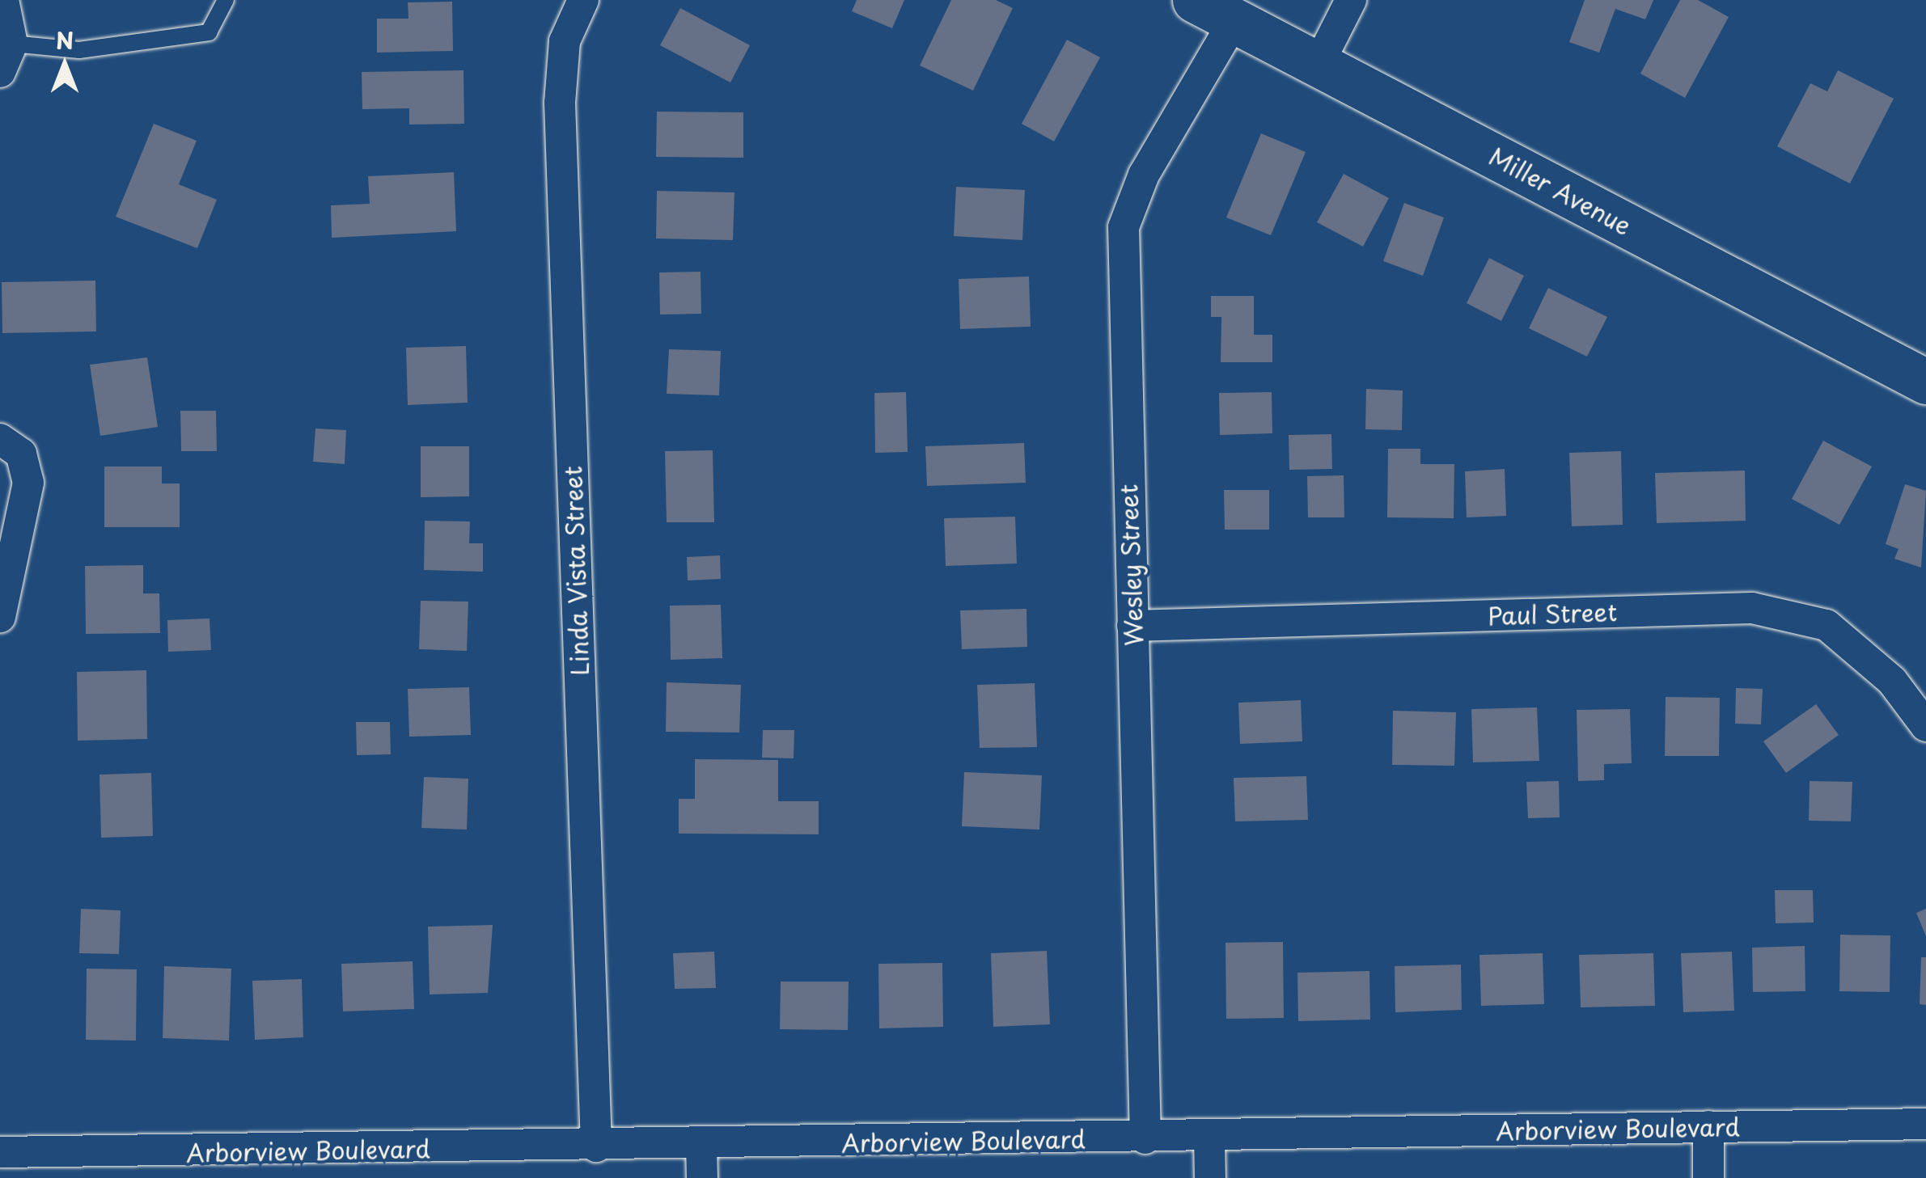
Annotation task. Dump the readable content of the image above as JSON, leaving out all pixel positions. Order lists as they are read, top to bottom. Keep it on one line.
{"streets":{"main road":["Miller Avenue"],"street":["Wesley Street","Linda Vista Street","Paul Street","Arborview Boulevard"]},"crossings":[["Miller Avenue","Wesley Street"],["Wesley Street","Paul Street"],["Wesley Street","Arborview Boulevard"],["Linda Vista Street","Arborview Boulevard"]],"north":"top"}
